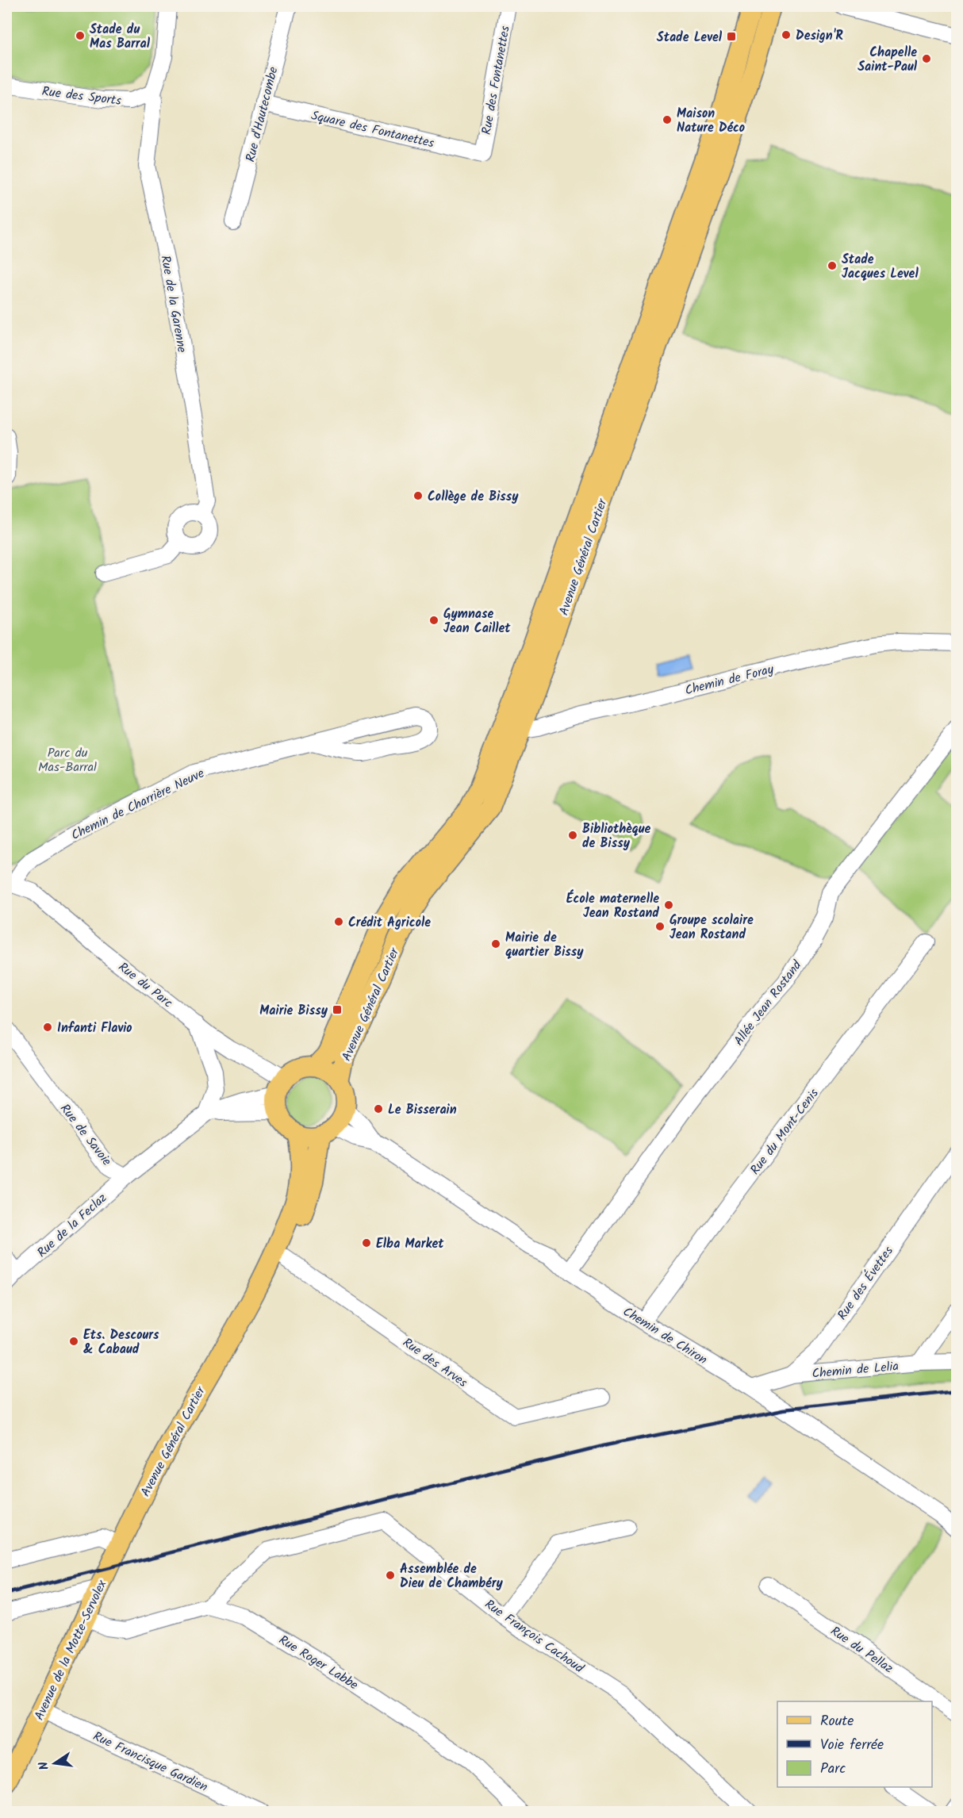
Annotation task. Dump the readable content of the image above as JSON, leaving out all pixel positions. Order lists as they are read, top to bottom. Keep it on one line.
{"streets":{"main road":["Avenue Général Cartier","Avenue de la Motte-Servolex"],"street":["Rue des Fontanettes","Rue des Sports","Rue d'Hautecombe","Square des Fontanettes","Rue de la Garenne","Chemin de Foray","Chemin de Charrière Neuve","Rue du Parc","Allée Jean Rostand","Rue du Mont-Cenis","Rue de Savoie","Rue de la Feclaz","Rue des Évettes","Chemin de Chiron","Rue des Arves","Chemin de Lelia","Rue François Cachoud","Rue du Pellaz","Rue Roger Labbe","Rue Francisque Gardien"]},"crossings":[["Rue des Fontanettes","Square des Fontanettes"],["Rue des Sports","Rue de la Garenne"],["Rue d'Hautecombe","Square des Fontanettes"],["Avenue Général Cartier","Chemin de Foray"],["Avenue Général Cartier","Rue du Parc"],["Avenue Général Cartier","Chemin de Chiron"],["Avenue Général Cartier","Rue des Arves"],["Avenue Général Cartier","Avenue de la Motte-Servolex"],["Chemin de Charrière Neuve","Rue du Parc"],["Rue du Parc","Chemin de Chiron"],["Allée Jean Rostand","Chemin de Chiron"],["Rue du Mont-Cenis","Chemin de Chiron"],["Rue de Savoie","Rue de la Feclaz"],["Rue des Évettes","Chemin de Chiron"],["Rue des Évettes","Chemin de Lelia"],["Rue François Cachoud","Rue Roger Labbe"],["Avenue de la Motte-Servolex","Rue Francisque Gardien"]],"parks":["Parc du Mas-Barral"],"places":{"other":["Design'R","Stade du Mas Barral","Chapelle Saint-Paul","Maison Nature Déco","Stade Jacques Level","Collège de Bissy","Gymnase Jean Caillet","Bibliothèque de Bissy","École maternelle Jean Rostand","Crédit Agricole","Groupe scolaire Jean Rostand","Mairie de quartier Bissy","Infanti Flavio","Le Bisserain","Elba Market","Ets. Descours & Cabaud","Assemblée de Dieu de Chambéry"],"transit":["Stade Level","Mairie Bissy"]},"legend":["Route","Voie ferrée","Parc"],"north":"left"}
